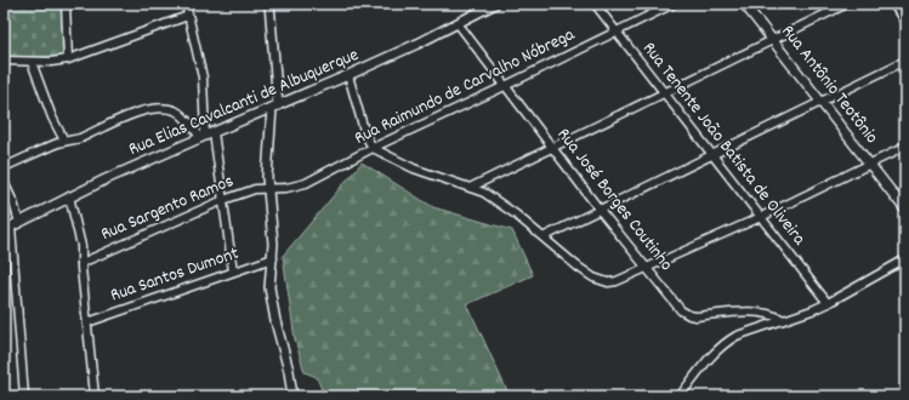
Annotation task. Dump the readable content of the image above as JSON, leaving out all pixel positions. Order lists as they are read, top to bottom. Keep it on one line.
{"streets":{"street":["Rua Antônio Teotônio","Rua Raimundo de Carvalho Nóbrega","Rua Elias Cavalcanti de Albuquerque","Rua Tenente João Batista de Oliveira","Rua José Borges Coutinho","Rua Sargento Ramos","Rua Santos Dumont"]},"crossings":[["Rua Raimundo de Carvalho Nóbrega","Rua Tenente João Batista de Oliveira"],["Rua Raimundo de Carvalho Nóbrega","Rua José Borges Coutinho"],["Rua Raimundo de Carvalho Nóbrega","Rua Sargento Ramos"],["Rua Elias Cavalcanti de Albuquerque","Rua José Borges Coutinho"]]}
